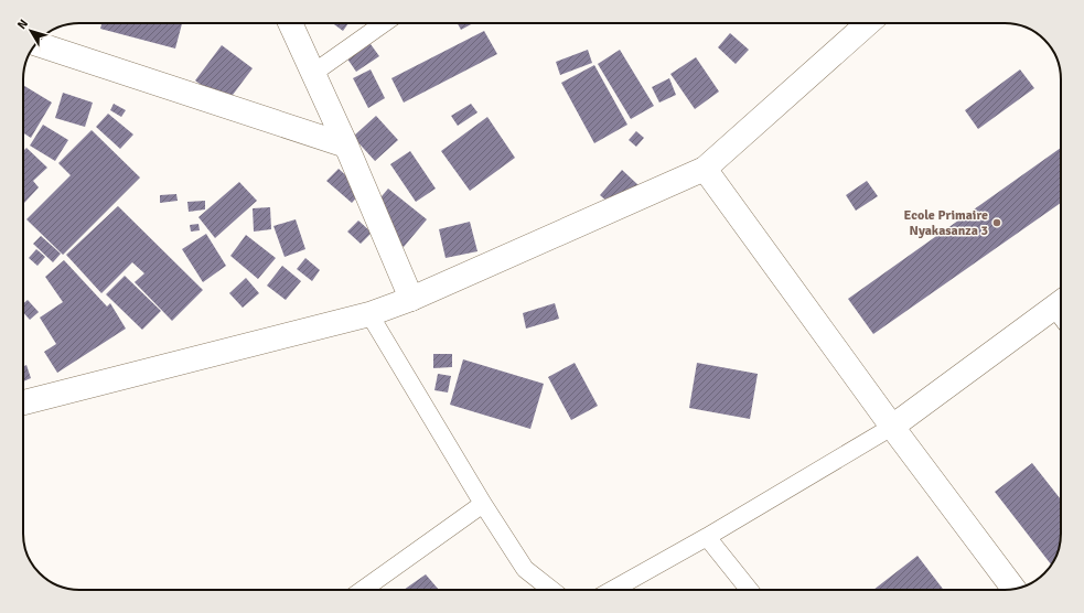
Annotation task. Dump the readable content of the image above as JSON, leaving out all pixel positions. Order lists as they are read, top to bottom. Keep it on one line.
{"places":["Ecole Primaire Nyakasanza 3"],"north":"top left"}
